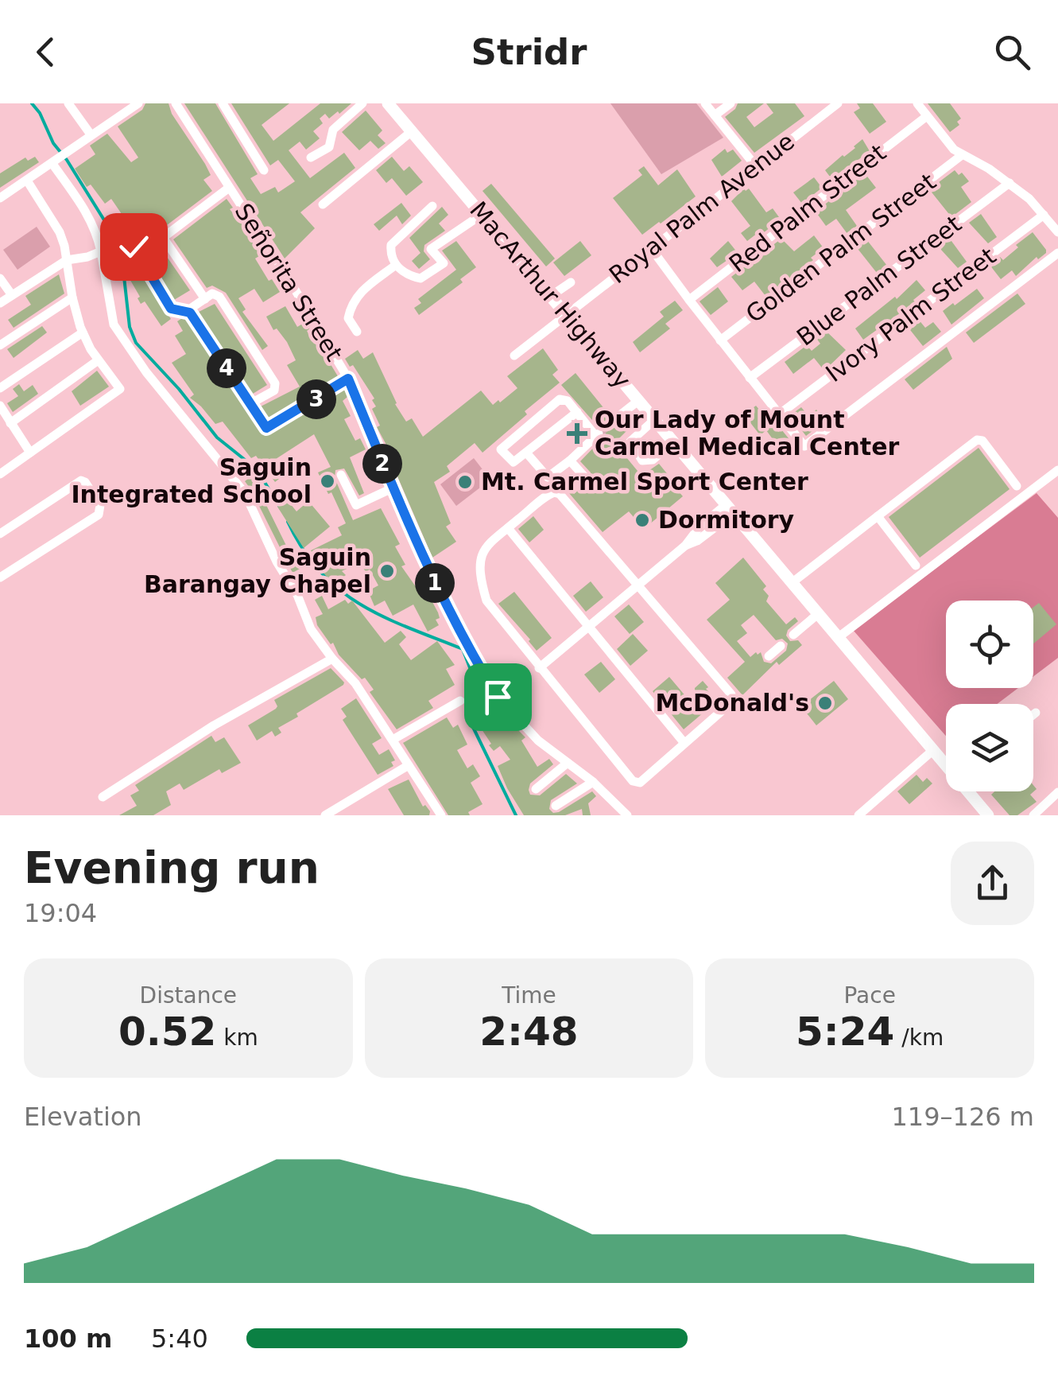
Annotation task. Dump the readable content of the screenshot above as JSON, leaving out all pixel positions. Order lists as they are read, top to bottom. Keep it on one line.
{"streets":{"highway":["MacArthur Highway"],"street":["Royal Palm Avenue","Red Palm Street","Golden Palm Street","Blue Palm Street","Señorita Street","Ivory Palm Street"]},"crossings":[["Royal Palm Avenue","MacArthur Highway"]],"places":{"health":["Our Lady of Mount Carmel Medical Center"],"other":["Saguin Integrated School","Mt. Carmel Sport Center","Dormitory","Saguin Barangay Chapel","McDonald's"]},"page":{"header":"Stridr","pins":["4","3","2","1"],"heading":["Evening run","19:04"],"stats":[["Distance","0.52 km"],["Time","2:48"],["Pace","5:24 /km"]],"chart":["Elevation","119–126 m"],"list":[{"name":"100 m","note":"5:40"}]}}
